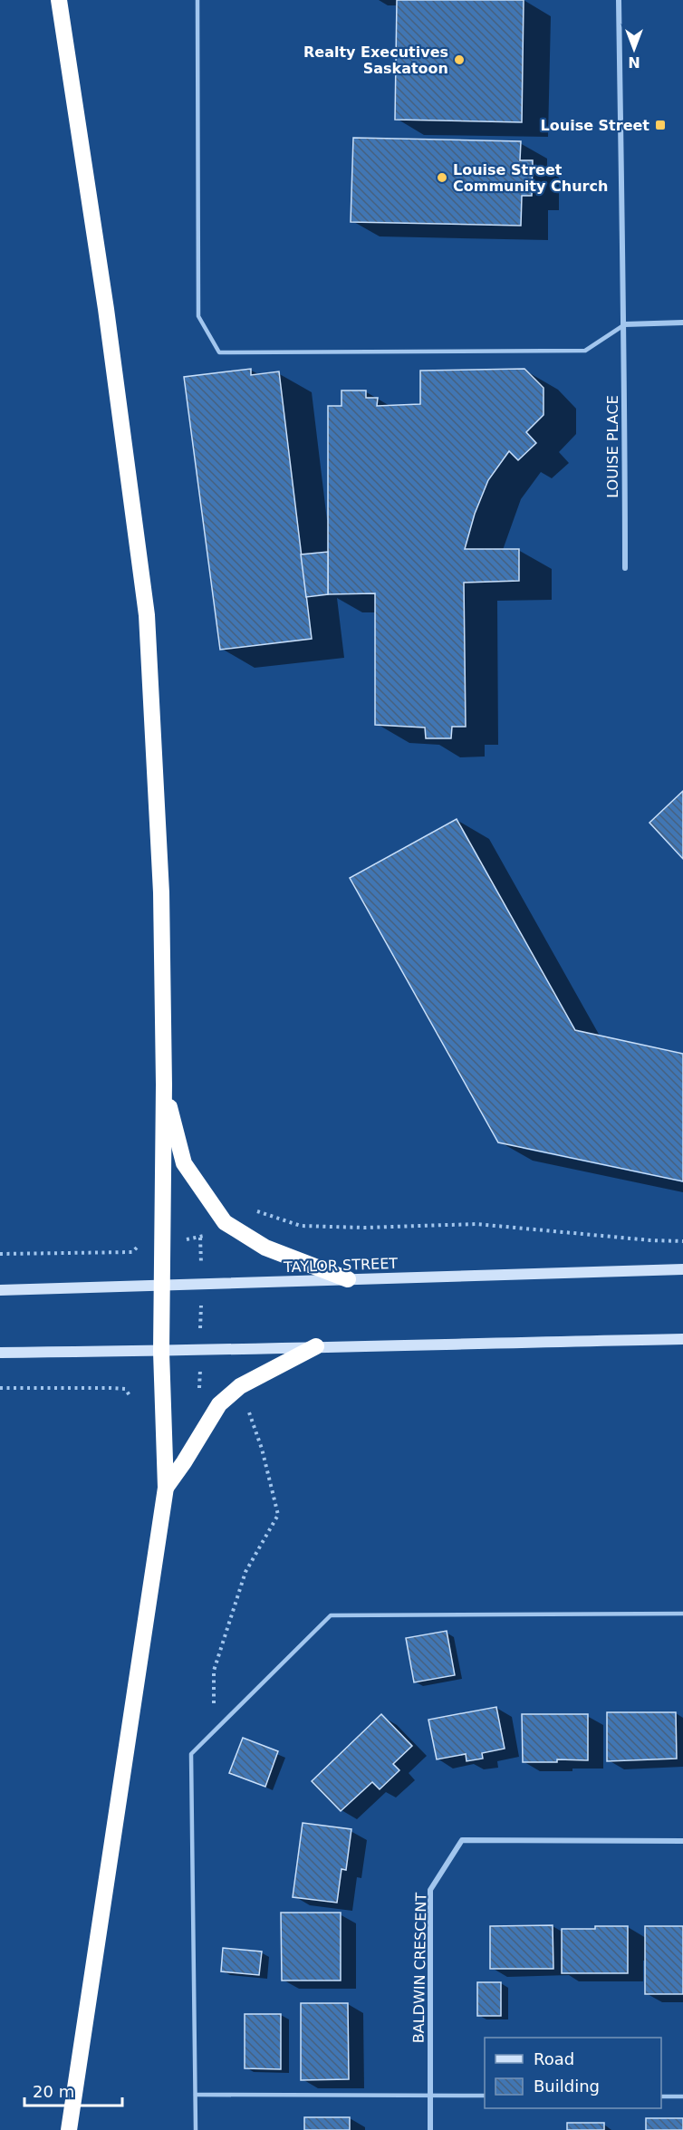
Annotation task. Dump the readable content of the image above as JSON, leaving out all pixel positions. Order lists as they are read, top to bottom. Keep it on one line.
{"streets":{"main road":["TAYLOR STREET"],"street":["LOUISE PLACE","BALDWIN CRESCENT"]},"places":{"other":["Realty Executives Saskatoon","Louise Street Community Church"],"transit":["Louise Street"]},"legend":["Road","Building"],"scale_bar":"20 m","north":"bottom"}
